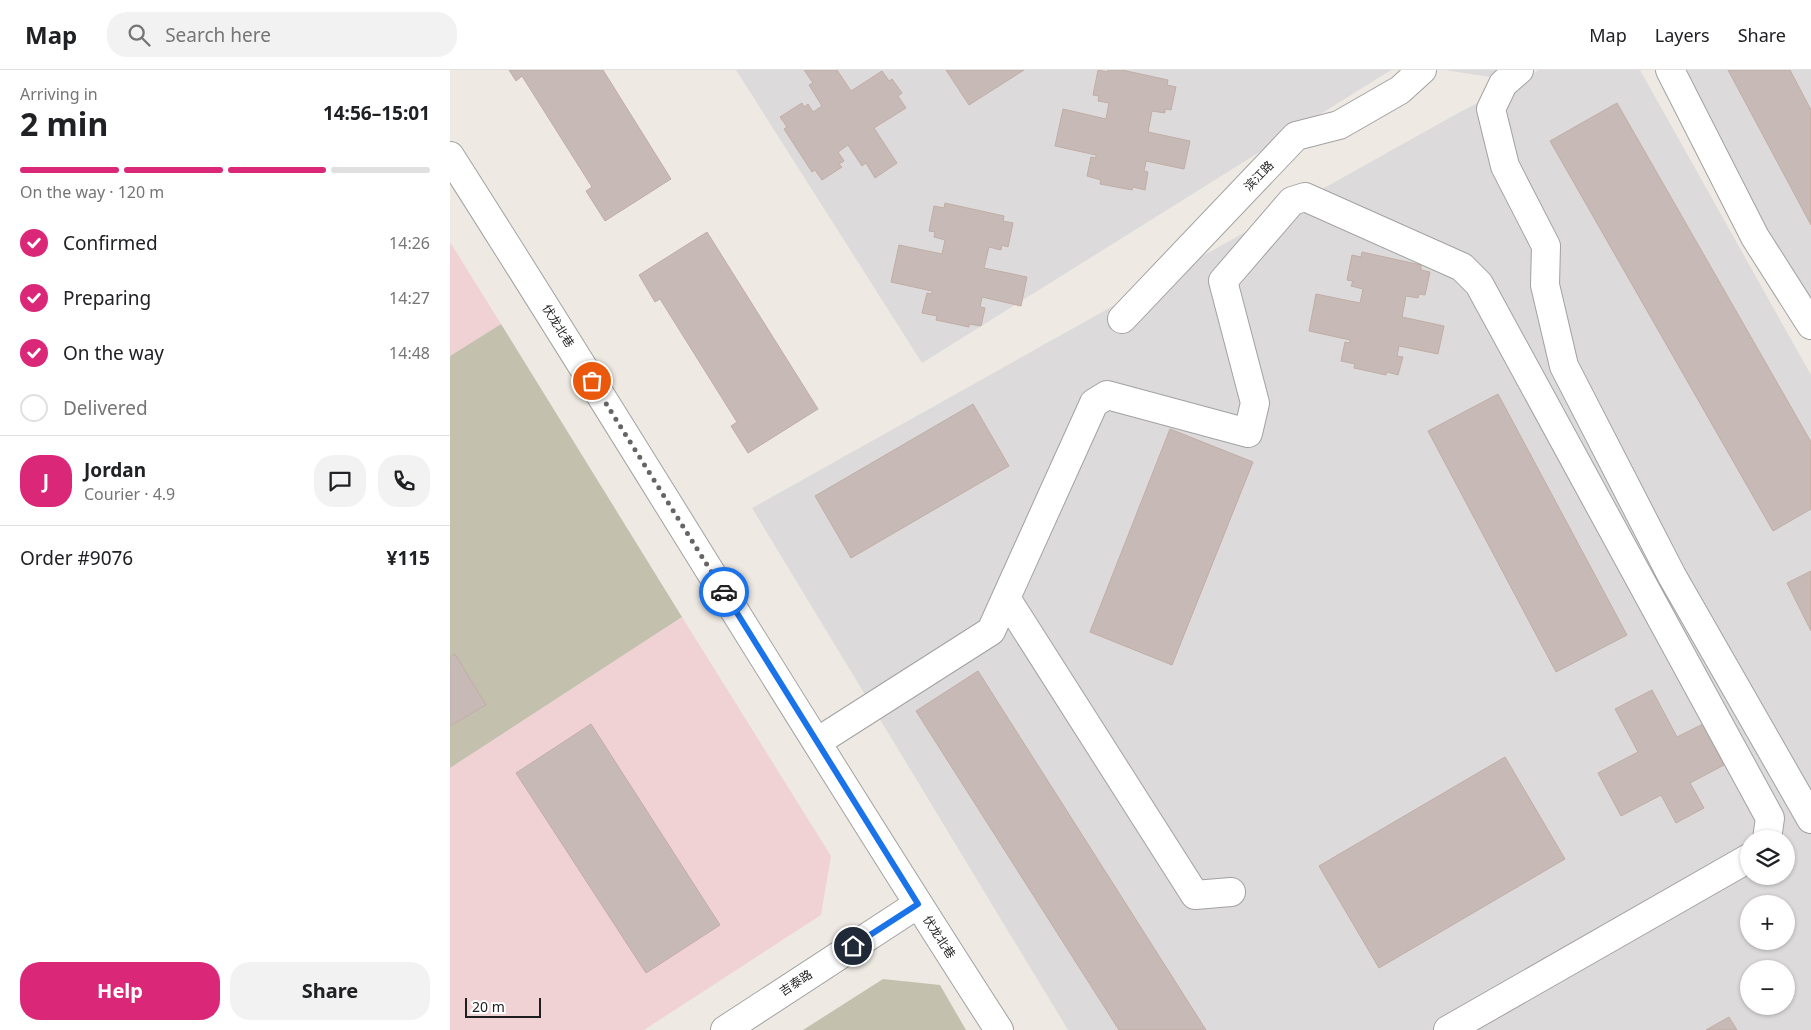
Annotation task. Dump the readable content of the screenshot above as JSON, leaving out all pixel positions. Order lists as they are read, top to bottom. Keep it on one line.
{"streets":{"street":["滨江路","伏龙北巷","吉泰路"]},"crossings":[["伏龙北巷","吉泰路"]],"scale_bar":"20 m","page":{"header":"Map","search":"Search here","nav":["Map","Layers","Share"],"heading":["2 min","Arriving in","14:56–15:01"],"panel":["Jordan","Courier · 4.9","Order #9076","¥115"],"bar":"On the way · 120 m","list":[["Confirmed","14:26"],["Preparing","14:27"],["On the way","14:48"],"Delivered"],"round":"J","map_buttons":["+","−"],"buttons":["Help","Share"],"scale":"20 m"}}
